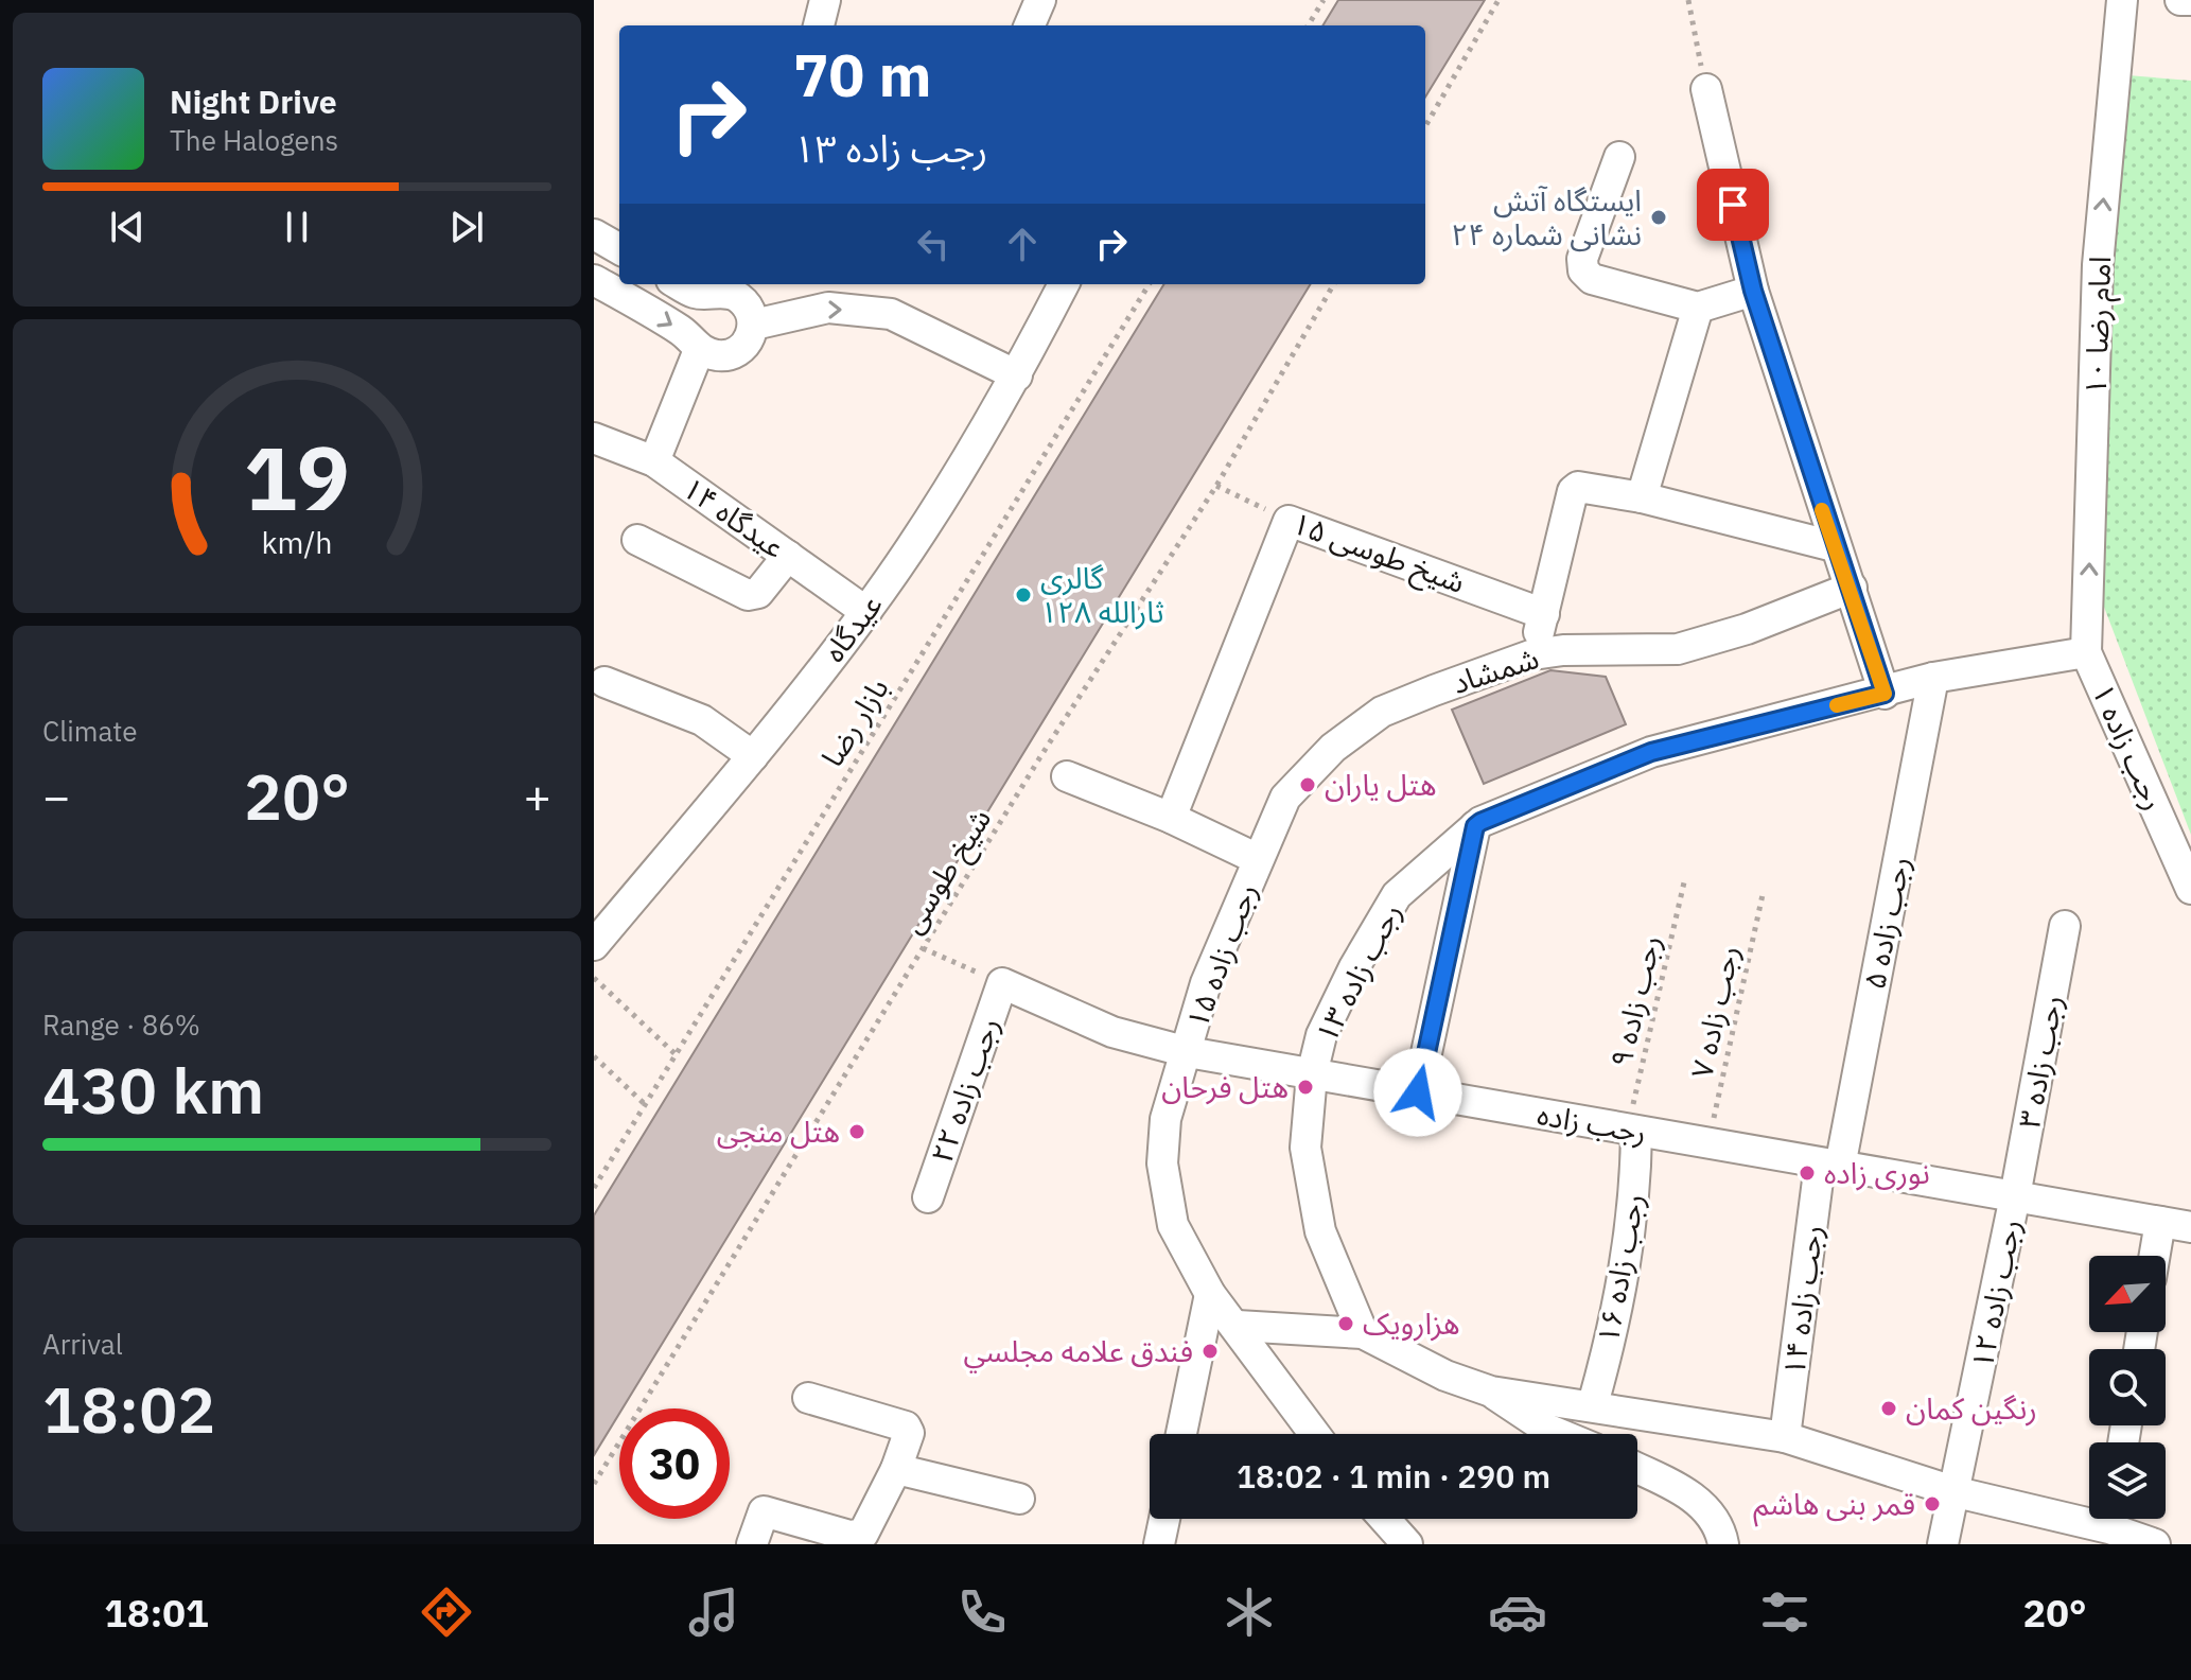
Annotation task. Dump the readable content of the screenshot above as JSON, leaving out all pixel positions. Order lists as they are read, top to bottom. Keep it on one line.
{"streets":{"street":["امام رضا ۱۰","عیدگاه ۱۴","۱۵ شیخ طوسی","عیدگاه","شمشاد","رجب زاده ۱","رجب زاده ۵","رجب زاده ۱۵","رجب زاده ۱۳","رجب زاده ۳","رجب زاده ۲۲","رجب زاده","رجب زاده ۱۶","رجب زاده ۱۲","رجب زاده ۱۴"],"path":["بازار رضا","شیخ طوسی","رجب زاده ۹","رجب زاده ۷"]},"crossings":[["امام رضا ۱۰","رجب زاده ۱"],["امام رضا ۱۰","رجب زاده ۱۳"],["عیدگاه ۱۴","عیدگاه"],["۱۵ شیخ طوسی","شیخ طوسی"],["شمشاد","رجب زاده ۱۵"],["رجب زاده ۱","رجب زاده ۱۳"],["رجب زاده ۵","رجب زاده ۱۳"],["رجب زاده ۵","رجب زاده"],["رجب زاده ۵","رجب زاده ۱۴"],["رجب زاده ۱۵","رجب زاده"],["رجب زاده ۱۳","رجب زاده"],["رجب زاده ۹","رجب زاده"],["رجب زاده ۹","رجب زاده ۱۶"],["رجب زاده ۷","رجب زاده"],["رجب زاده ۳","رجب زاده"],["رجب زاده ۳","رجب زاده ۱۲"],["رجب زاده ۲۲","رجب زاده"],["رجب زاده","رجب زاده ۱۶"],["رجب زاده","رجب زاده ۱۲"],["رجب زاده","رجب زاده ۱۴"]],"one_way":["امام رضا ۱۰"],"places":["ایستگاه آتش نشانی شماره ۲۴","گالری ثارالله ۱۲۸","هتل یاران","هتل فرحان","هتل منجی","نورى زاده","هزارویک","فندق علامه مجلسي","رنگین کمان","قمر بنی هاشم"],"north":"bottom left","page":{"turn":["70 m","رجب زاده ۱۳"],"song":["Night Drive","The Halogens"],"tile":["Climate",["Range · 86%","430 km"],["Arrival","18:02"]],"heat":["−","20°","+"],"limit":"30","trip":"18:02 · 1 min · 290 m","tabs":["18:01","20°"],"gauge":["19","km/h"]}}
